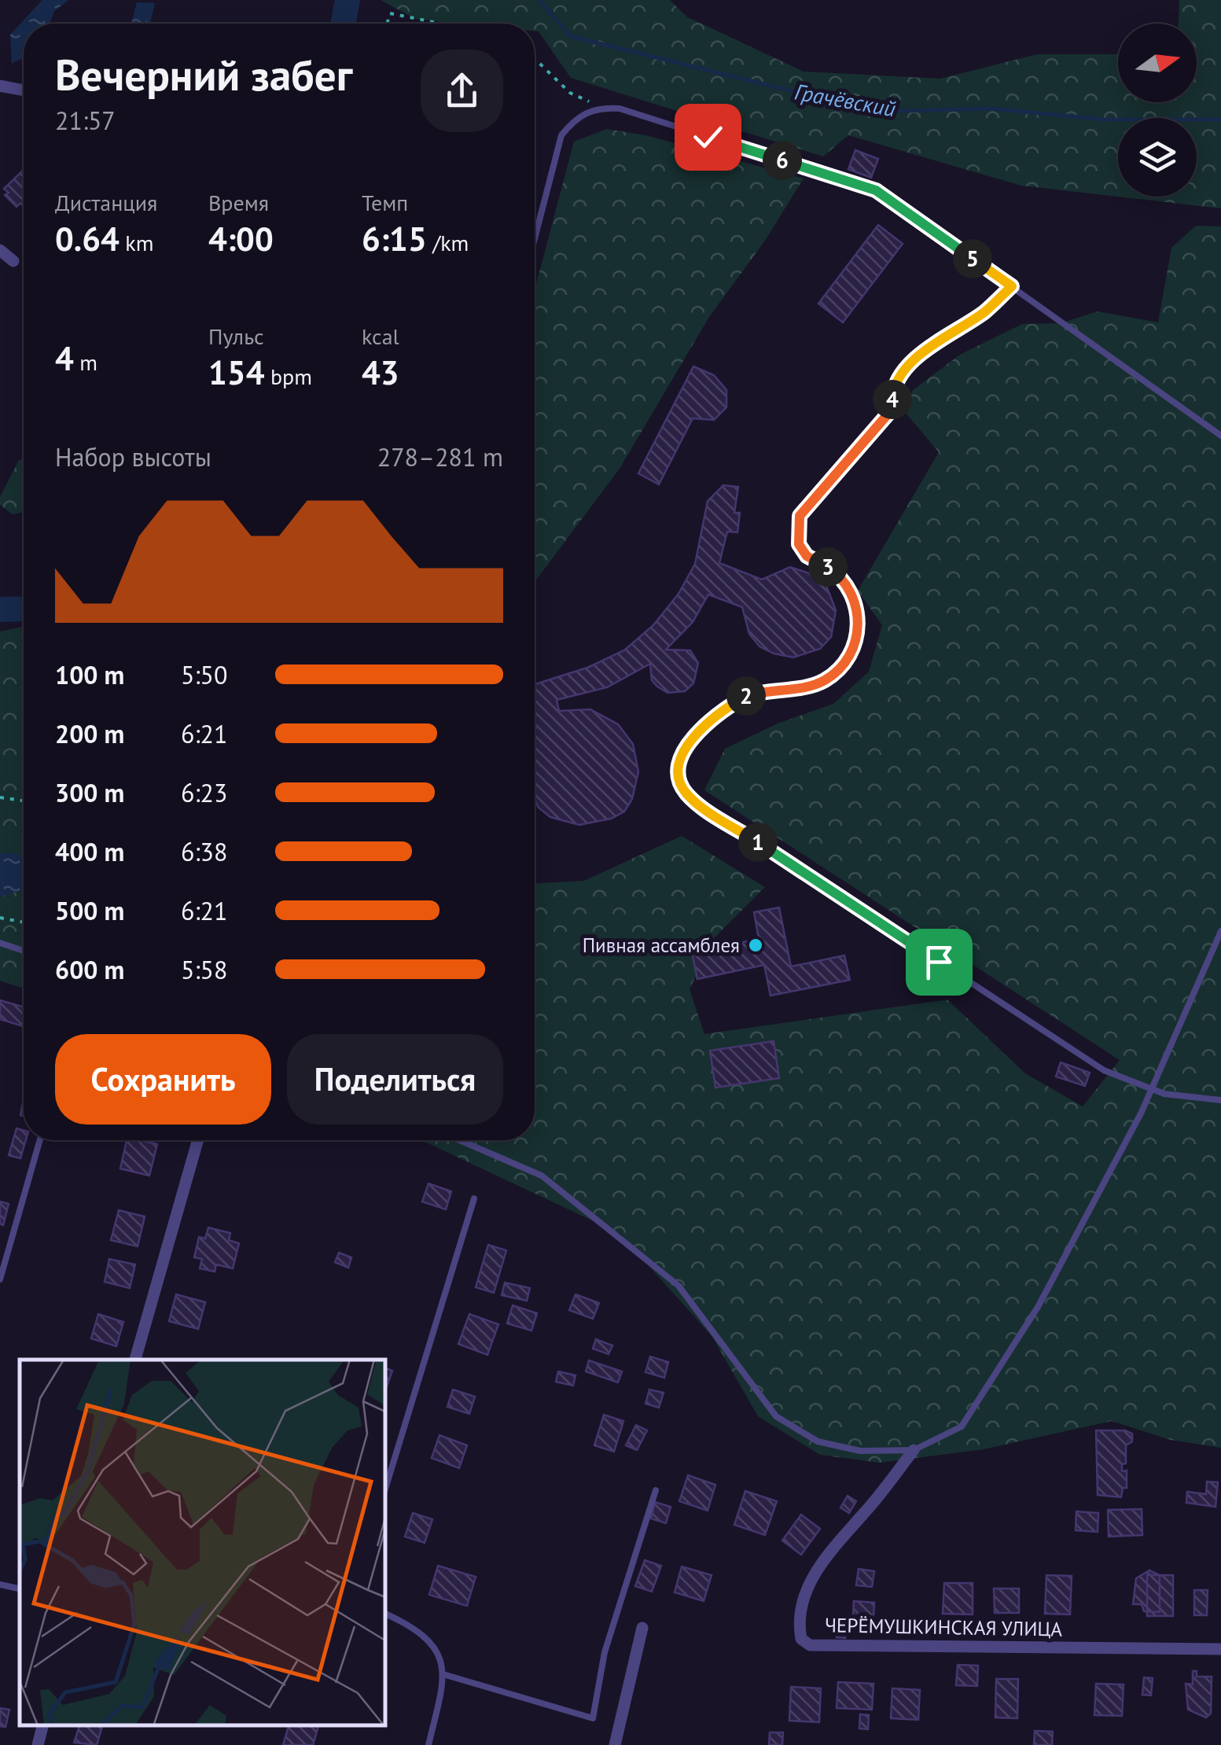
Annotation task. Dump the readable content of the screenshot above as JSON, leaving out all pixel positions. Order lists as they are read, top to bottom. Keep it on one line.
{"streets":{"street":["ЧЕРЁМУШКИНСКАЯ УЛИЦА"]},"water":["Грачёвский"],"places":["Пивная ассамблея"],"north":"right","page":{"heading":["Вечерний забег","21:57"],"pins":["6","5","4","3","2","1"],"stats":[["Дистанция","0.64 km"],["Время","4:00"],["Темп","6:15 /km"],["4 m"],["Пульс","154 bpm"],["kcal","43"]],"chart":["Набор высоты","278–281 m"],"list":[{"name":"100 m","note":"5:50"},{"name":"200 m","note":"6:21"},{"name":"300 m","note":"6:23"},{"name":"400 m","note":"6:38"},{"name":"500 m","note":"6:21"},{"name":"600 m","note":"5:58"}],"buttons":["Сохранить","Поделиться"]}}
